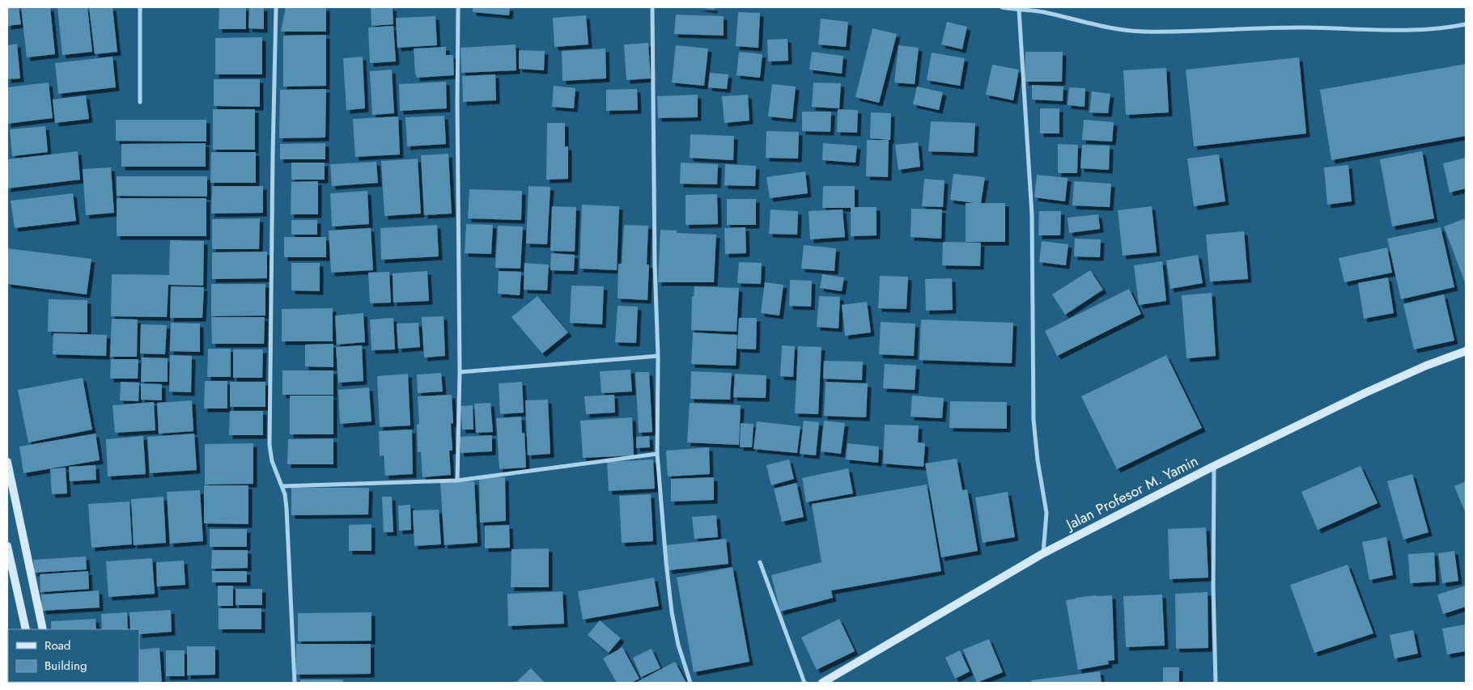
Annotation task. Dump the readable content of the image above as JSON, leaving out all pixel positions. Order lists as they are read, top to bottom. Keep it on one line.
{"streets":{"main road":["Jalan Profesor M. Yamin"]},"legend":["Road","Building"]}
